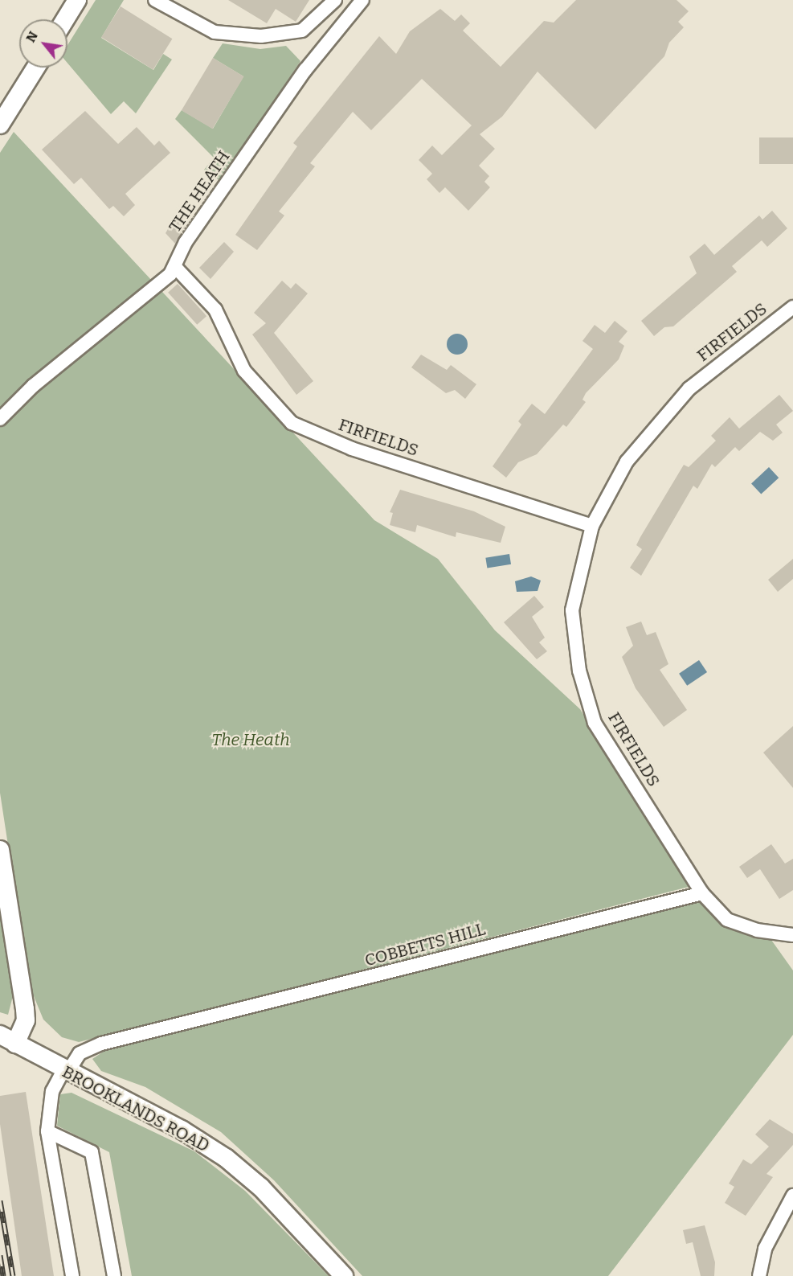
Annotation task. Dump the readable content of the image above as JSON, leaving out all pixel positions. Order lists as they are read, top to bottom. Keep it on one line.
{"streets":{"main road":["BROOKLANDS ROAD"],"street":["THE HEATH","FIRFIELDS","COBBETTS HILL"]},"crossings":[["THE HEATH","FIRFIELDS"],["FIRFIELDS","COBBETTS HILL"],["COBBETTS HILL","BROOKLANDS ROAD"]],"parks":["The Heath"],"north":"top left"}
